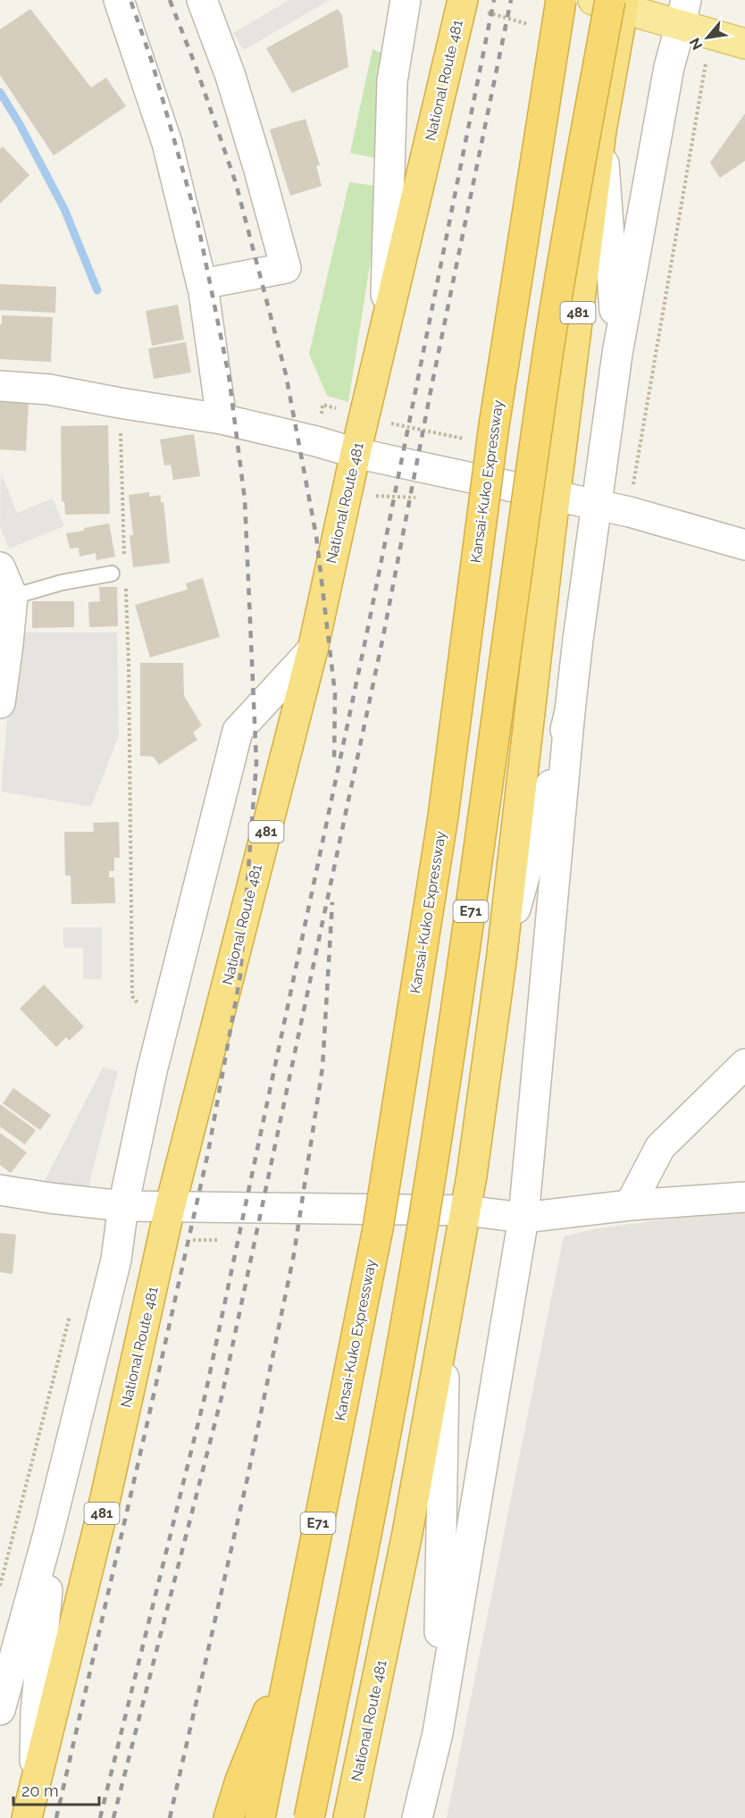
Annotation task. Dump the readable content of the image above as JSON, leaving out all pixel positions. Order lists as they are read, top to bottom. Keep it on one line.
{"streets":{"highway":["National Route 481","481","Kansai-Kuko Expressway","E71"]},"crossings":[["National Route 481","E71"]],"scale_bar":"20 m","north":"bottom left"}
